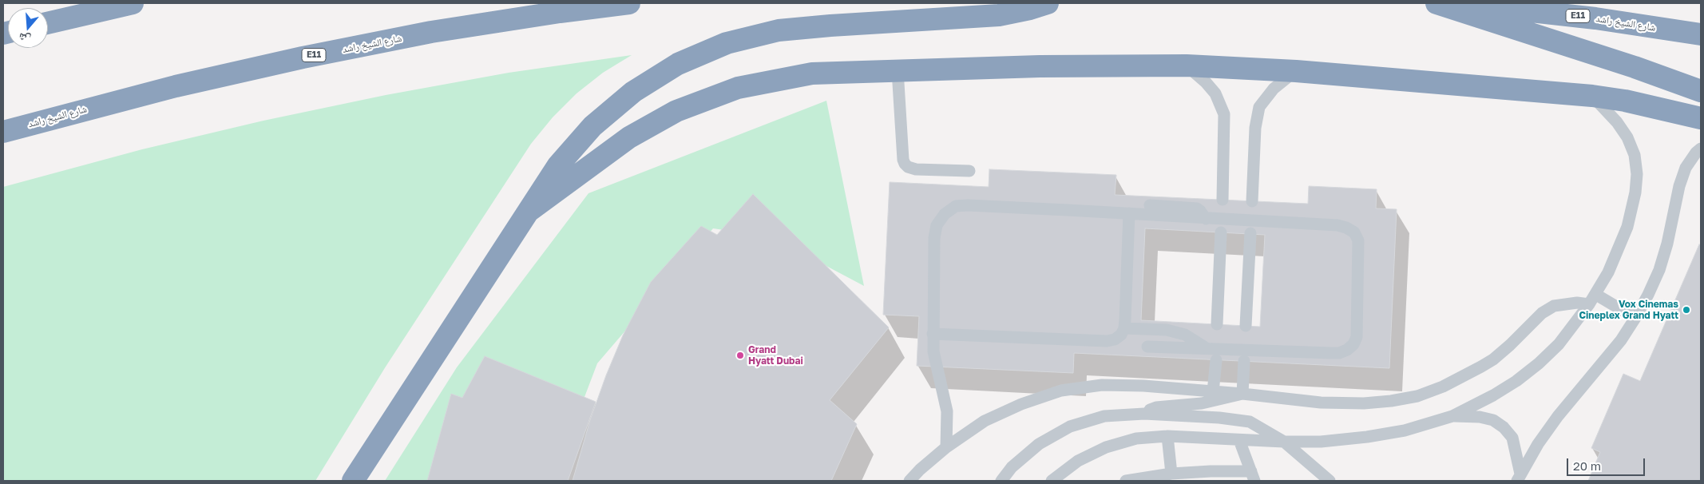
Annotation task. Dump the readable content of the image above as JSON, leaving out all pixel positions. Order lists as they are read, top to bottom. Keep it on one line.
{"streets":{"highway":["E11","شارع الشيخ راشد"]},"places":["Vox Cinemas Cineplex Grand Hyatt","Grand Hyatt Dubai"],"scale_bar":"20 m","north":"bottom"}
